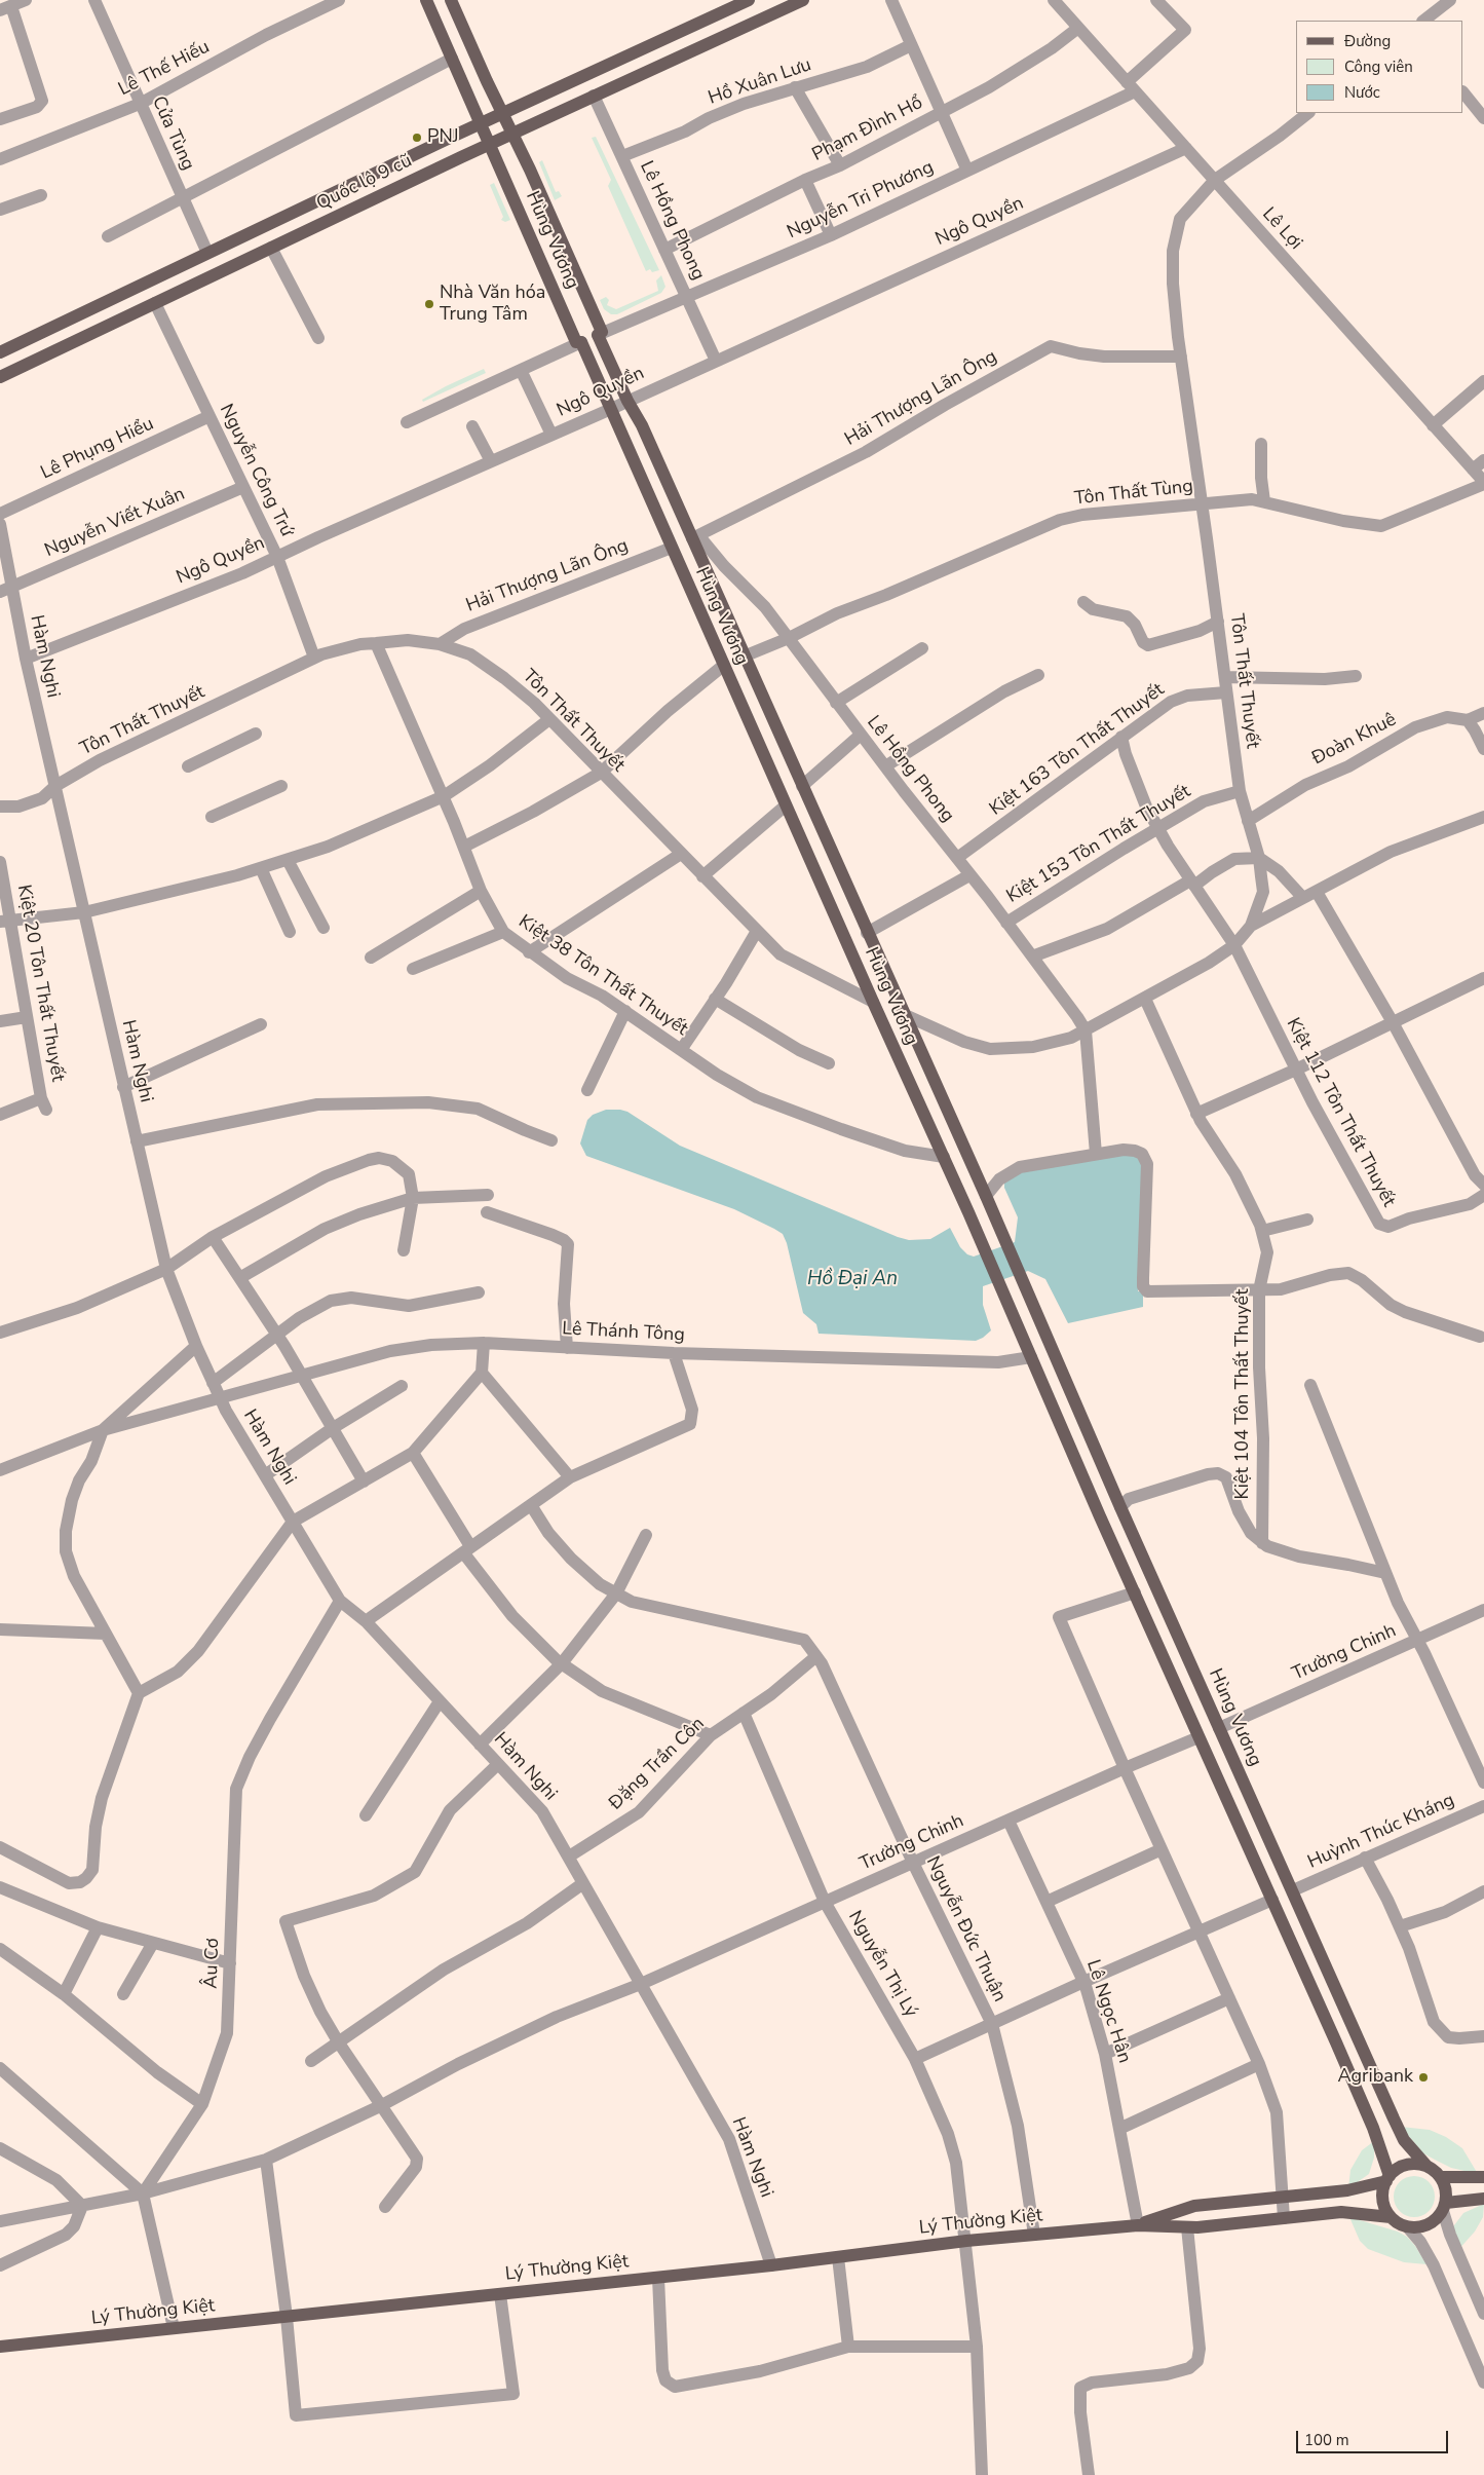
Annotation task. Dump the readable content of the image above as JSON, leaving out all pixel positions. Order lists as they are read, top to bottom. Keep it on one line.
{"streets":{"main road":["Quốc lộ 9 cũ","Hùng Vương","Lý Thường Kiệt"],"street":["Lê Thế Hiếu","Hồ Xuân Lưu","Phạm Đình Hổ","Cửa Tùng","Nguyễn Tri Phương","Lê Hồng Phong","Ngô Quyền","Lê Lợi","Hải Thượng Lãn Ông","Lê Phụng Hiểu","Nguyễn Công Trứ","Tôn Thất Tùng","Nguyễn Viết Xuân","Hàm Nghi","Tôn Thất Thuyết","Đoàn Khuê","Kiệt 163 Tôn Thất Thuyết","Kiệt 153 Tôn Thất Thuyết","Kiệt 38 Tôn Thất Thuyết","Kiệt 20 Tôn Thất Thuyết","Kiệt 112 Tôn Thất Thuyết","Lê Thánh Tông","Kiệt 104 Tôn Thất Thuyết","Trường Chinh","Đặng Trần Côn","Huỳnh Thúc Kháng","Nguyễn Đức Thuận","Âu Cơ","Nguyễn Thị Lý","Lê Ngọc Hân"]},"crossings":[["Lê Thế Hiếu","Cửa Tùng"],["Hồ Xuân Lưu","Lê Hồng Phong"],["Phạm Đình Hổ","Lê Hồng Phong"],["Phạm Đình Hổ","Lê Lợi"],["Cửa Tùng","Quốc lộ 9 cũ"],["Quốc lộ 9 cũ","Lê Hồng Phong"],["Quốc lộ 9 cũ","Hùng Vương"],["Quốc lộ 9 cũ","Nguyễn Công Trứ"],["Nguyễn Tri Phương","Lê Hồng Phong"],["Nguyễn Tri Phương","Lê Lợi"],["Nguyễn Tri Phương","Hùng Vương"],["Lê Hồng Phong","Ngô Quyền"],["Lê Hồng Phong","Hùng Vương"],["Lê Hồng Phong","Hải Thượng Lãn Ông"],["Lê Hồng Phong","Tôn Thất Tùng"],["Lê Hồng Phong","Tôn Thất Thuyết"],["Lê Hồng Phong","Kiệt 163 Tôn Thất Thuyết"],["Lê Hồng Phong","Kiệt 153 Tôn Thất Thuyết"],["Ngô Quyền","Lê Lợi"],["Ngô Quyền","Hùng Vương"],["Ngô Quyền","Nguyễn Công Trứ"],["Ngô Quyền","Hàm Nghi"],["Lê Lợi","Tôn Thất Tùng"],["Lê Lợi","Tôn Thất Thuyết"],["Hùng Vương","Hải Thượng Lãn Ông"],["Hùng Vương","Tôn Thất Tùng"],["Hùng Vương","Tôn Thất Thuyết"],["Hùng Vương","Kiệt 38 Tôn Thất Thuyết"],["Hùng Vương","Lê Thánh Tông"],["Hùng Vương","Trường Chinh"],["Hùng Vương","Huỳnh Thúc Kháng"],["Hùng Vương","Lý Thường Kiệt"],["Hải Thượng Lãn Ông","Tôn Thất Thuyết"],["Lê Phụng Hiểu","Nguyễn Công Trứ"],["Nguyễn Công Trứ","Nguyễn Viết Xuân"],["Nguyễn Công Trứ","Tôn Thất Thuyết"],["Tôn Thất Tùng","Tôn Thất Thuyết"],["Nguyễn Viết Xuân","Hàm Nghi"],["Hàm Nghi","Tôn Thất Thuyết"],["Hàm Nghi","Lê Thánh Tông"],["Hàm Nghi","Trường Chinh"],["Hàm Nghi","Đặng Trần Côn"],["Hàm Nghi","Âu Cơ"],["Hàm Nghi","Lý Thường Kiệt"],["Tôn Thất Thuyết","Đoàn Khuê"],["Tôn Thất Thuyết","Kiệt 163 Tôn Thất Thuyết"],["Tôn Thất Thuyết","Kiệt 153 Tôn Thất Thuyết"],["Tôn Thất Thuyết","Kiệt 38 Tôn Thất Thuyết"],["Tôn Thất Thuyết","Kiệt 112 Tôn Thất Thuyết"],["Tôn Thất Thuyết","Kiệt 104 Tôn Thất Thuyết"],["Kiệt 163 Tôn Thất Thuyết","Kiệt 112 Tôn Thất Thuyết"],["Kiệt 153 Tôn Thất Thuyết","Kiệt 112 Tôn Thất Thuyết"],["Trường Chinh","Nguyễn Đức Thuận"],["Trường Chinh","Âu Cơ"],["Trường Chinh","Nguyễn Thị Lý"],["Trường Chinh","Lê Ngọc Hân"],["Đặng Trần Côn","Nguyễn Đức Thuận"],["Đặng Trần Côn","Nguyễn Thị Lý"],["Nguyễn Đức Thuận","Lý Thường Kiệt"],["Nguyễn Thị Lý","Lý Thường Kiệt"],["Lê Ngọc Hân","Lý Thường Kiệt"]],"water":["Hồ Đại An"],"places":["PNJ","Nhà Văn hóa Trung Tâm","Agribank"],"legend":["Đường","Công viên","Nước"],"scale_bar":"100 m"}
